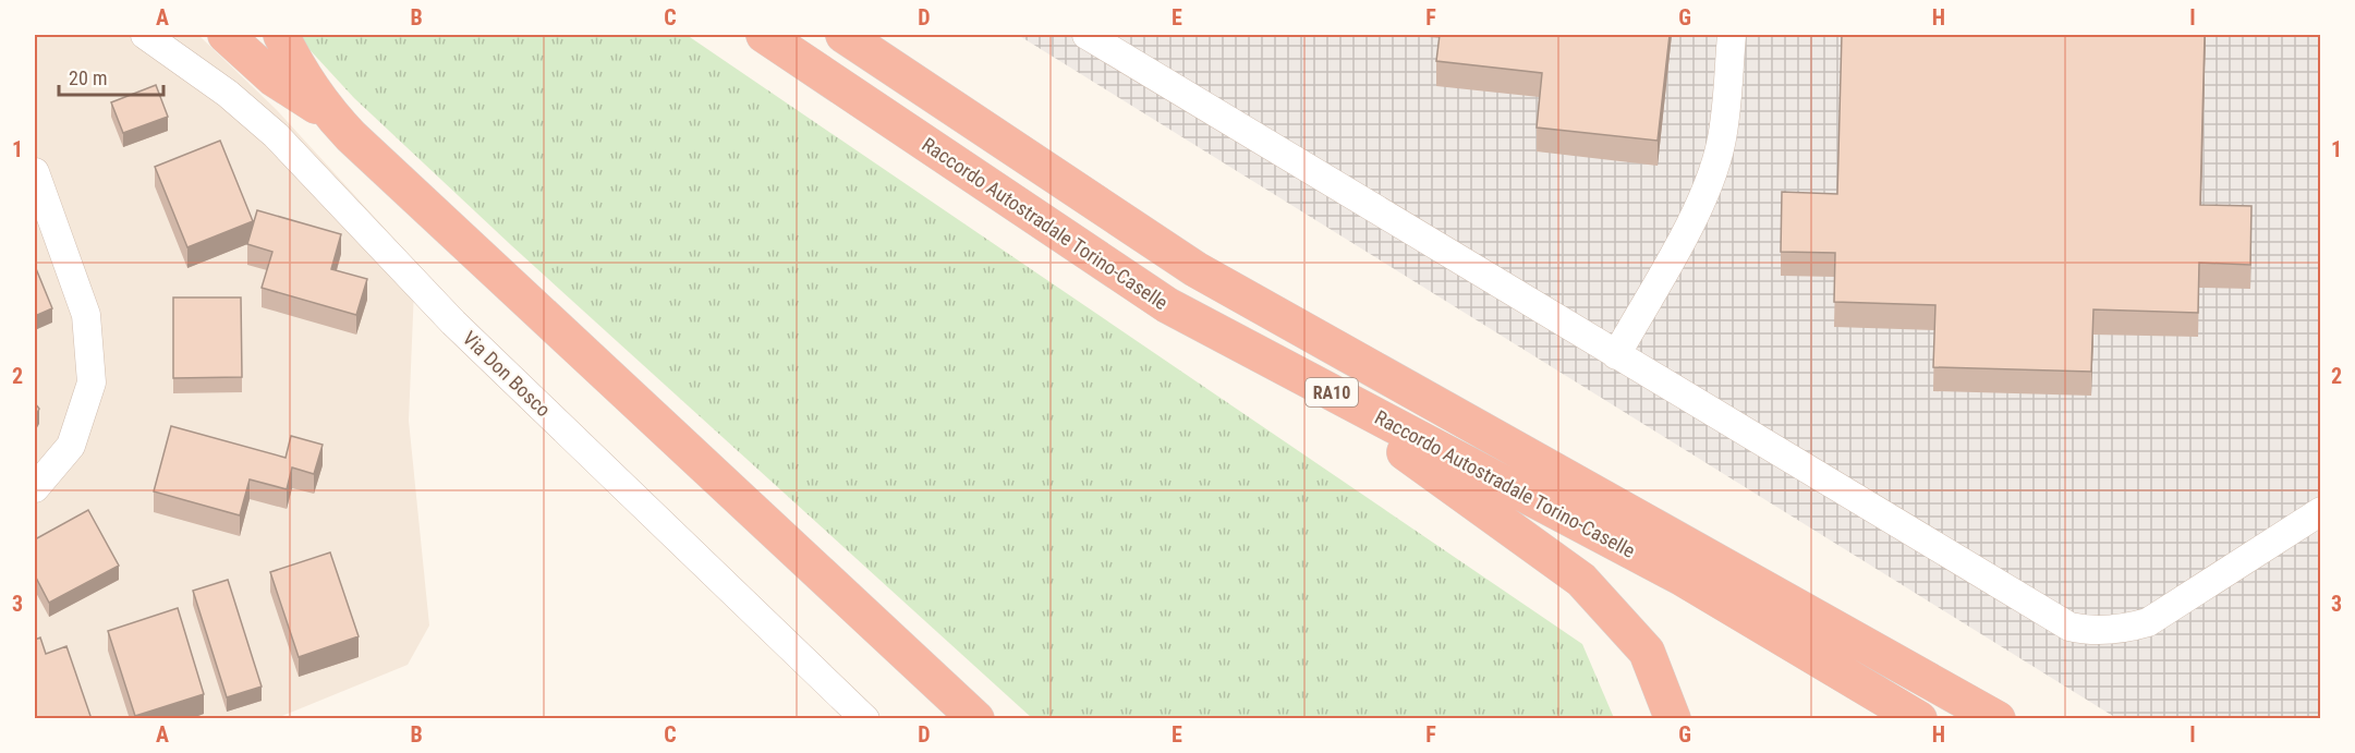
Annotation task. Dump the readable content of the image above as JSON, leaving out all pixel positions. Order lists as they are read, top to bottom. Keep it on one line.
{"streets":{"highway":["Raccordo Autostradale Torino-Caselle","RA10"],"street":["Via Don Bosco"]},"scale_bar":"20 m","grid":{"columns":["A","B","C","D","E","F","G","H","I"],"rows":["1","2","3"]}}
